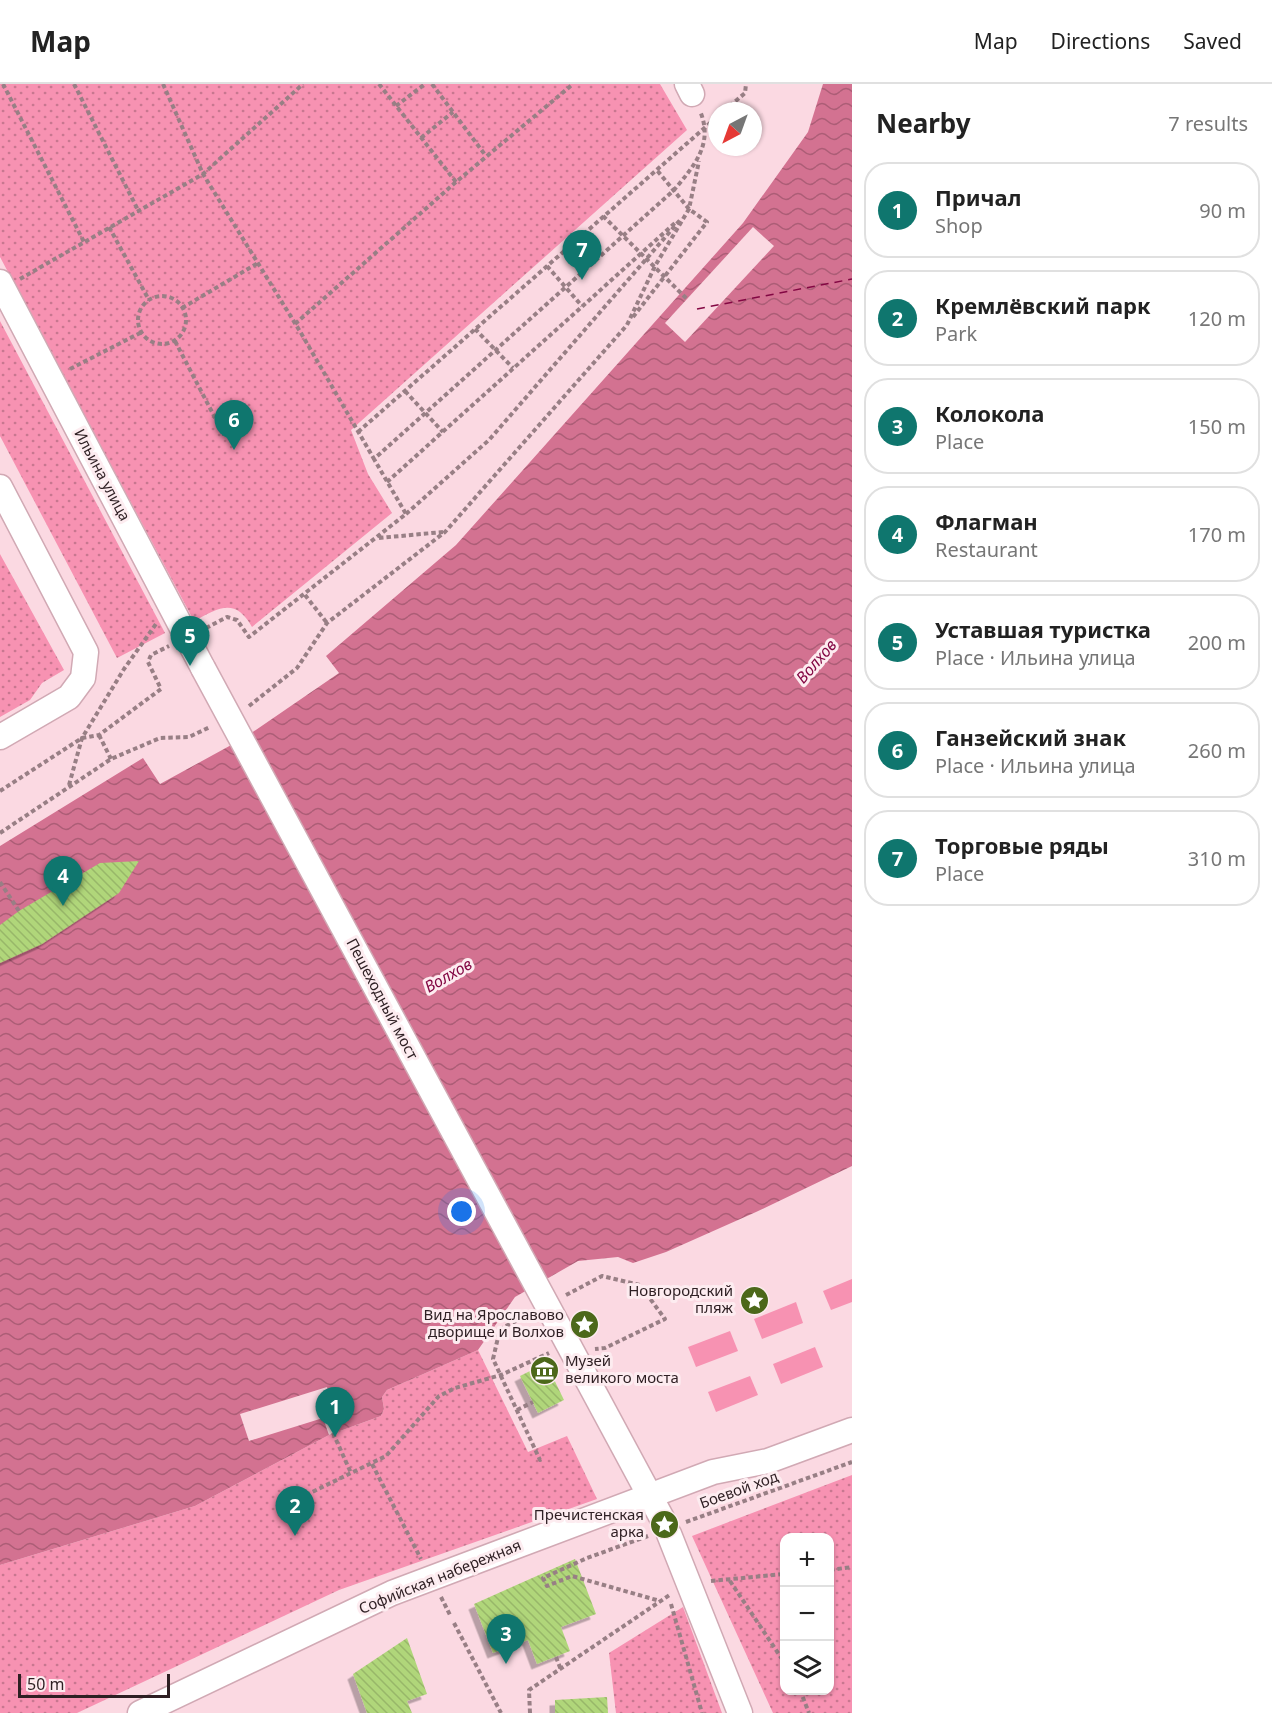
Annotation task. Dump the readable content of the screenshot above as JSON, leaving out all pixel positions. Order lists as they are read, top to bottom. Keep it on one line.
{"streets":{"street":["Ильина улица","Пешеходный мост","Софийская набережная"],"path":["Боевой ход"]},"crossings":[["Ильина улица","Пешеходный мост"],["Пешеходный мост","Боевой ход"],["Пешеходный мост","Софийская набережная"]],"water":["Волхов"],"places":{"place":["Новгородский пляж","Вид на Ярославово дворище и Волхов","Пречистенская арка"],"museum":["Музей великого моста"]},"scale_bar":"50 m","north":"bottom left","page":{"header":"Map","nav":["Map","Directions","Saved"],"heading":["Nearby","7 results"],"list":[{"mark":"1","name":"Причал","note":"Shop","value":"90 m"},{"mark":"2","name":"Кремлёвский парк","note":"Park","value":"120 m"},{"mark":"3","name":"Колокола","note":"Place","value":"150 m"},{"mark":"4","name":"Флагман","note":"Restaurant","value":"170 m"},{"mark":"5","name":"Уставшая туристка","note":"Place · Ильина улица","value":"200 m"},{"mark":"6","name":"Ганзейский знак","note":"Place · Ильина улица","value":"260 m"},{"mark":"7","name":"Торговые ряды","note":"Place","value":"310 m"}],"pins":["7","6","5","4","1","2","3"],"map_buttons":["+","−"],"scale":"50 m"}}
